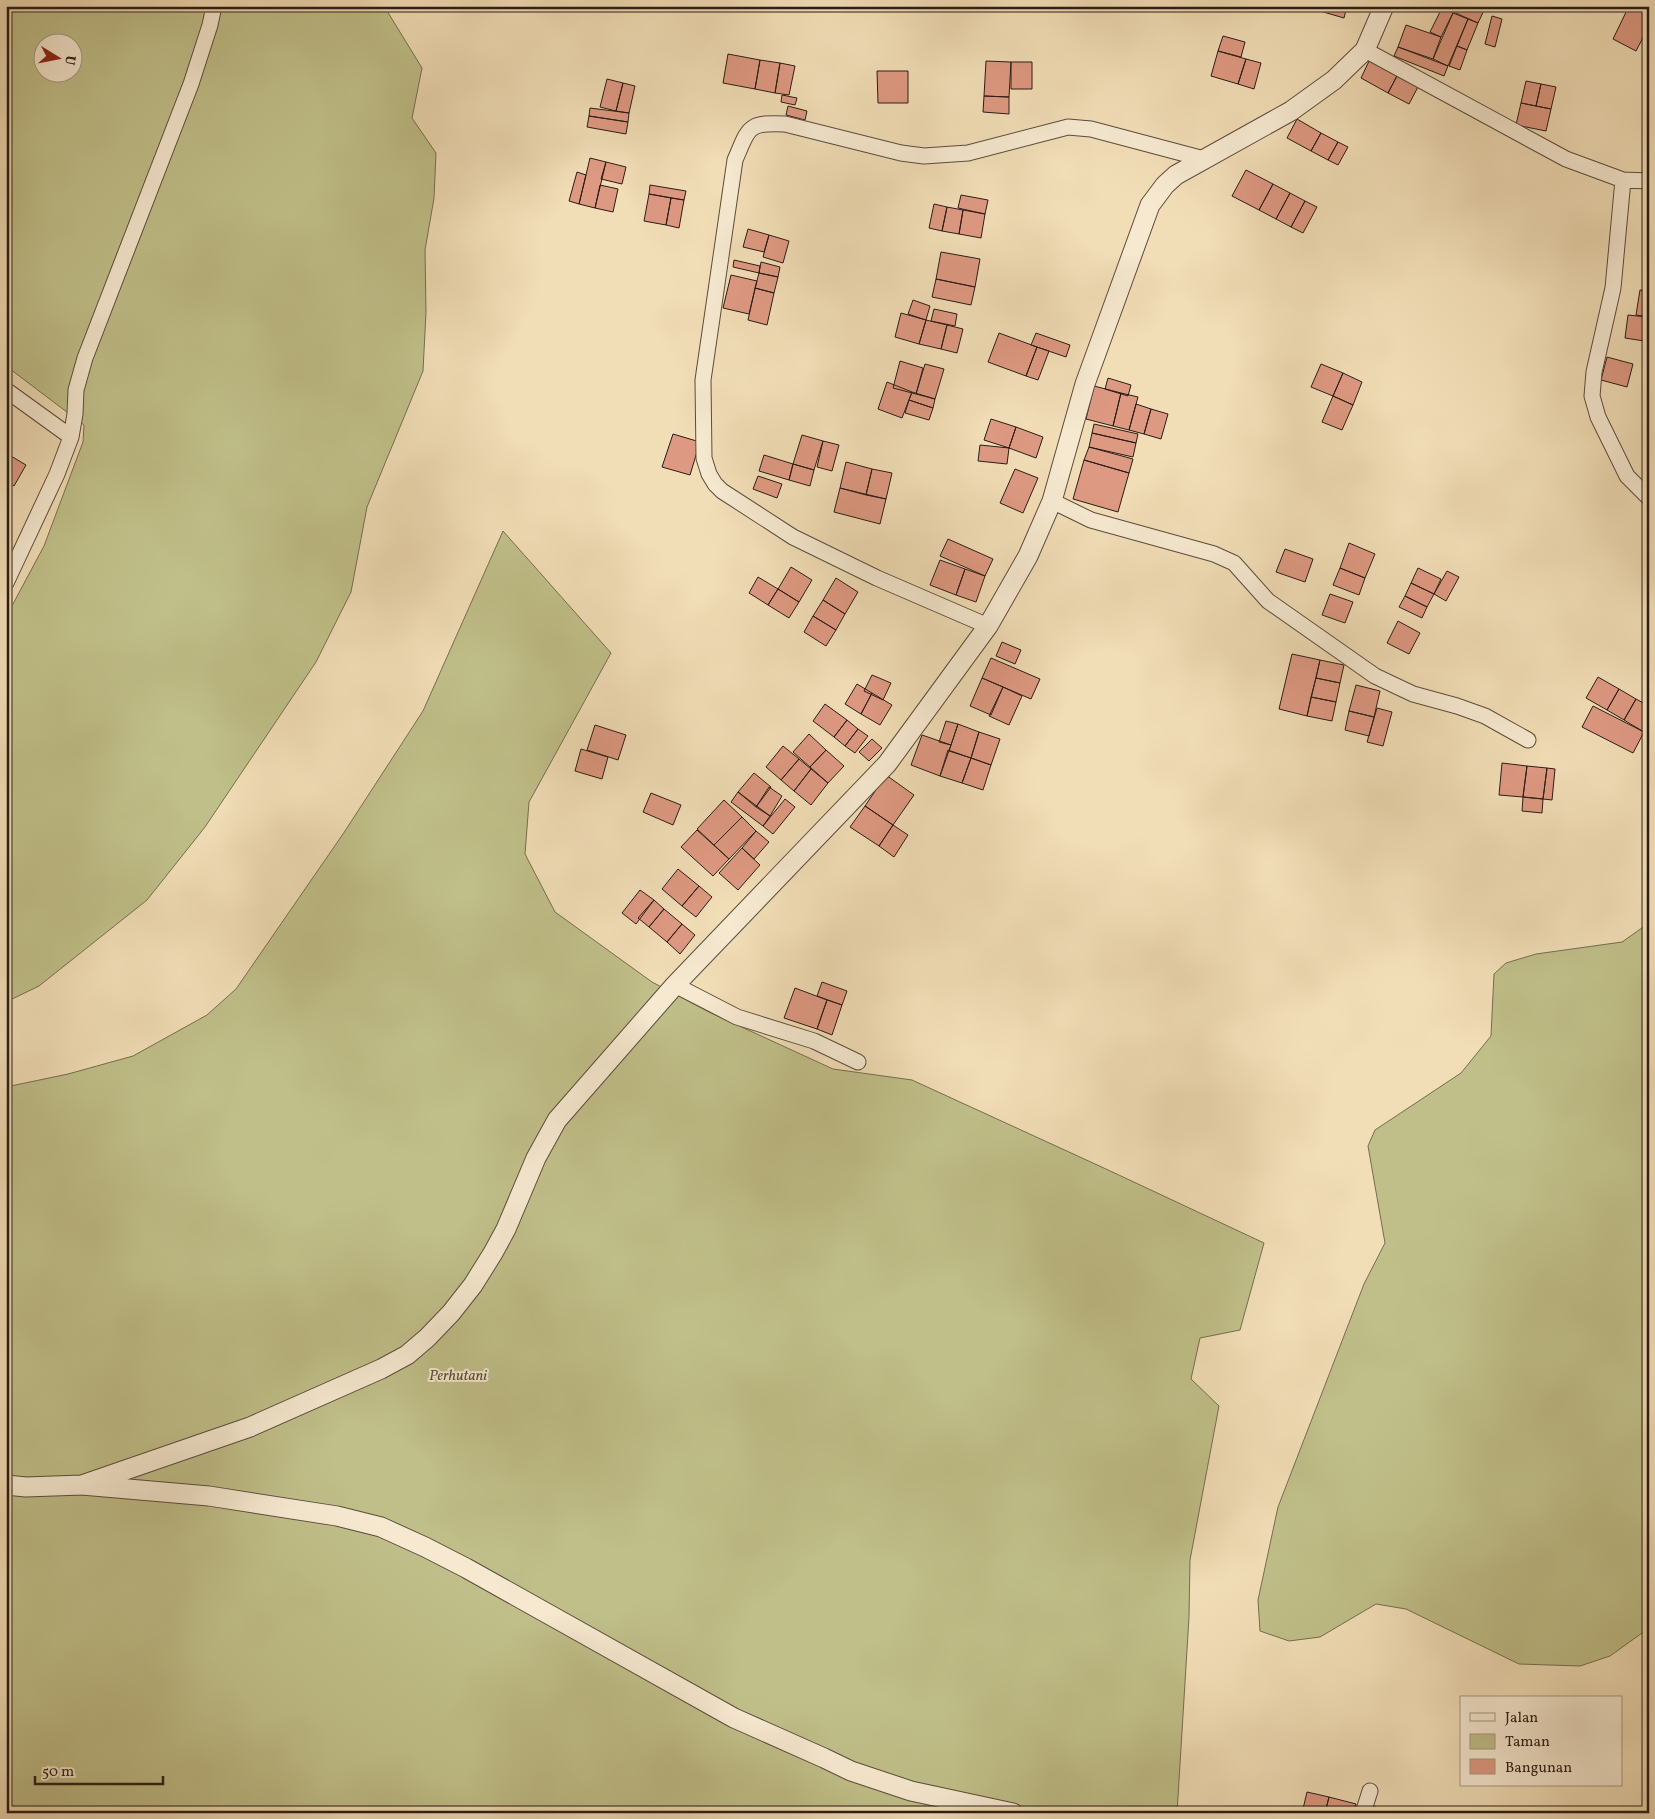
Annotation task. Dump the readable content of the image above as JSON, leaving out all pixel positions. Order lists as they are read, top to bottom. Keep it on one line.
{"parks":["Perhutani"],"legend":["Jalan","Taman","Bangunan"],"scale_bar":"50 m","north":"right"}
